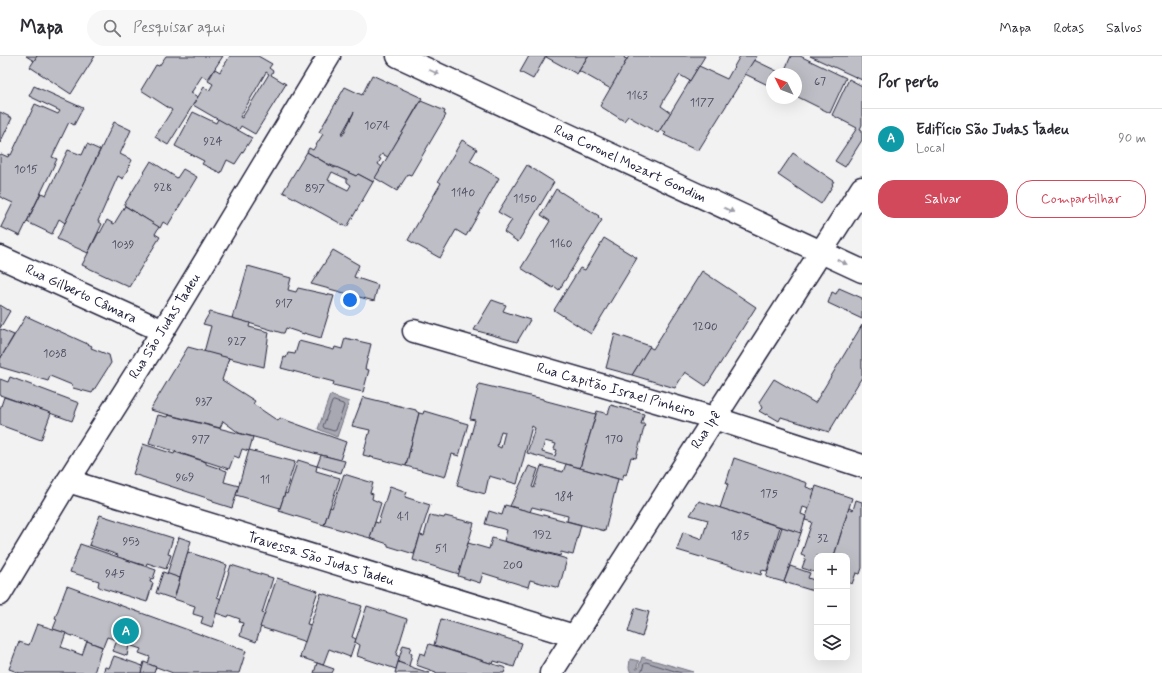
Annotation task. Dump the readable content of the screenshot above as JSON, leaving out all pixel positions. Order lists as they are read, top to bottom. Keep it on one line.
{"streets":{"street":["Rua Coronel Mozart Gondim","Rua Gilberto Câmara","Rua São Judas Tadeu","Rua Capitão Israel Pinheiro","Rua Ipê","Travessa São Judas Tadeu"]},"crossings":[["Rua Coronel Mozart Gondim","Rua Ipê"],["Rua Gilberto Câmara","Rua São Judas Tadeu"],["Rua São Judas Tadeu","Travessa São Judas Tadeu"],["Rua Capitão Israel Pinheiro","Rua Ipê"],["Rua Ipê","Travessa São Judas Tadeu"]],"one_way":["Rua Coronel Mozart Gondim"],"house_numbers":["67","1163","1177","1074","924","1015","928","897","1140","1150","1160","1039","917","1200","927","1038","937","977","170","969","11","175","184","41","192","185","32","953","51","200","945"],"north":"top left","page":{"header":"Mapa","search":"Pesquisar aqui","nav":["Mapa","Rotas","Salvos"],"heading":"Por perto","list":[{"mark":"A","name":"Edifício São Judas Tadeu","note":"Local","value":"90 m"}],"buttons":["Salvar","Compartilhar"],"map_buttons":["+","−"],"pins":"A"}}
